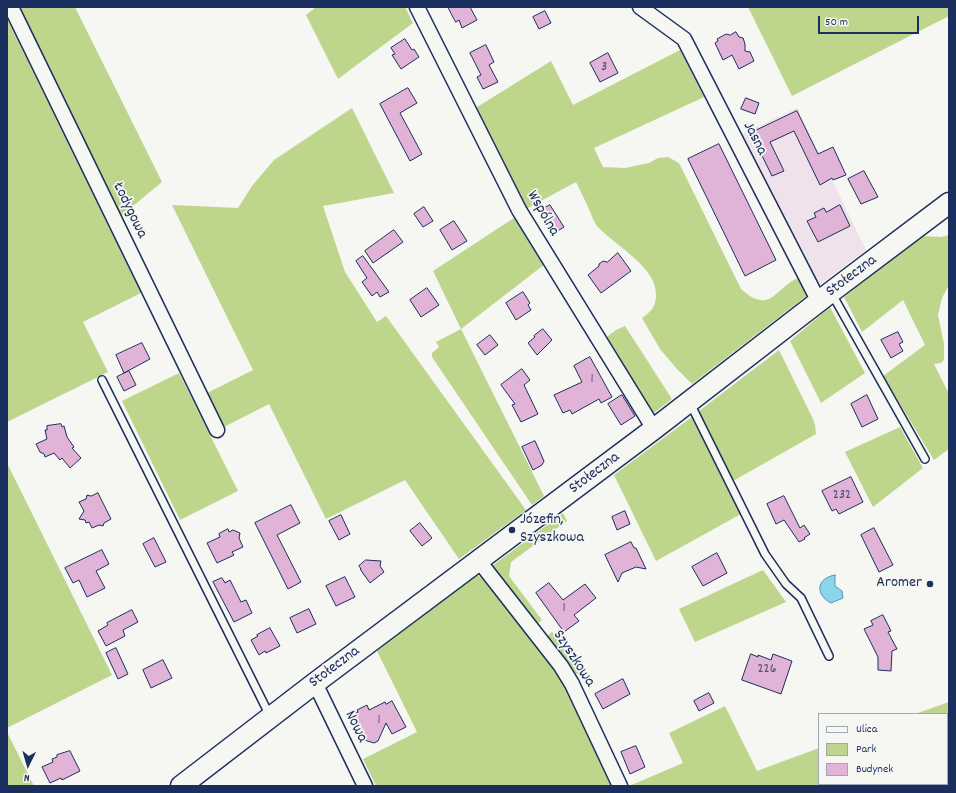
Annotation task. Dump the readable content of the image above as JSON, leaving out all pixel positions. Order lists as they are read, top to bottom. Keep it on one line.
{"streets":{"street":["Jasna","Łodygowa","Wspólna","Stołeczna","Szyszkowa","Nowa"]},"crossings":[["Jasna","Stołeczna"],["Wspólna","Stołeczna"],["Stołeczna","Szyszkowa"],["Stołeczna","Nowa"]],"places":["Józefin, Szyszkowa","Aromer"],"house_numbers":["3","1","232","1","226","1"],"legend":["Ulica","Park","Budynek"],"scale_bar":"50 m","north":"bottom"}
